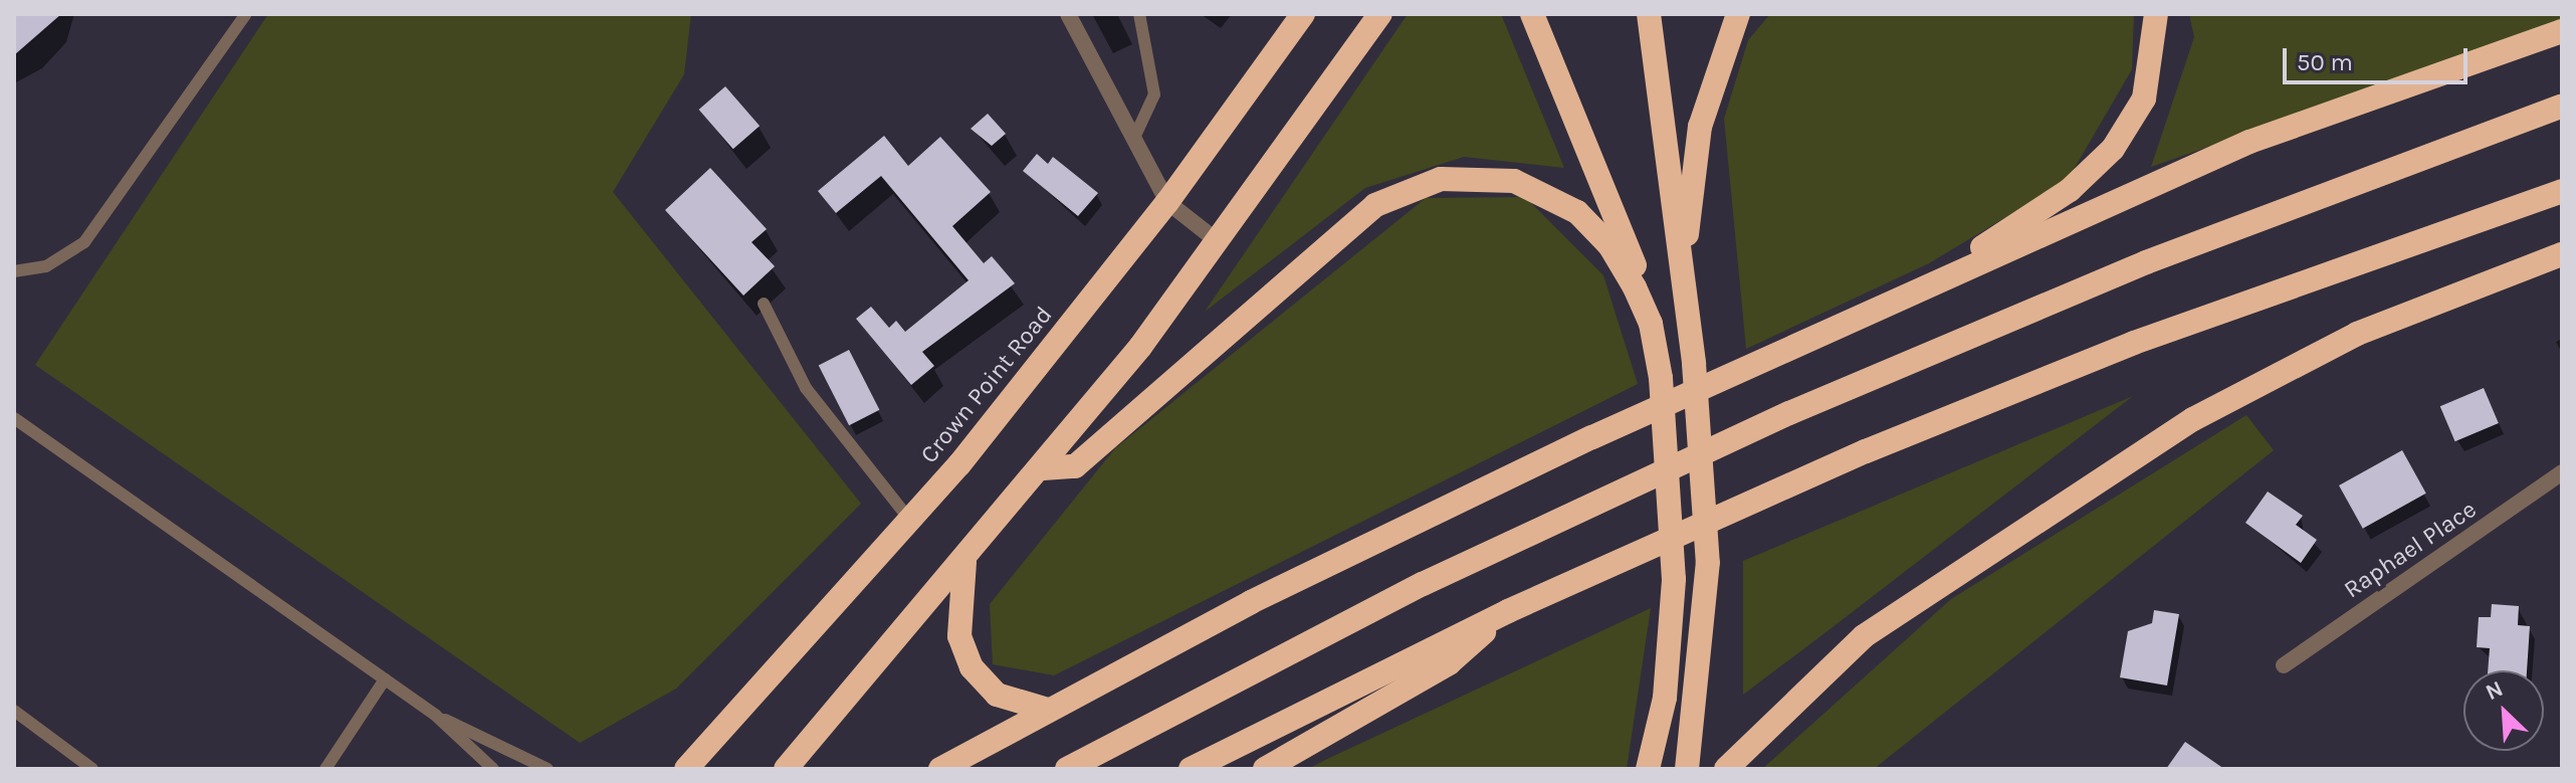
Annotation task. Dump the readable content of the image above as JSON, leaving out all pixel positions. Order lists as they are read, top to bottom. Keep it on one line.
{"streets":{"highway":["Crown Point Road"],"street":["Raphael Place"]},"scale_bar":"50 m","north":"top left"}
